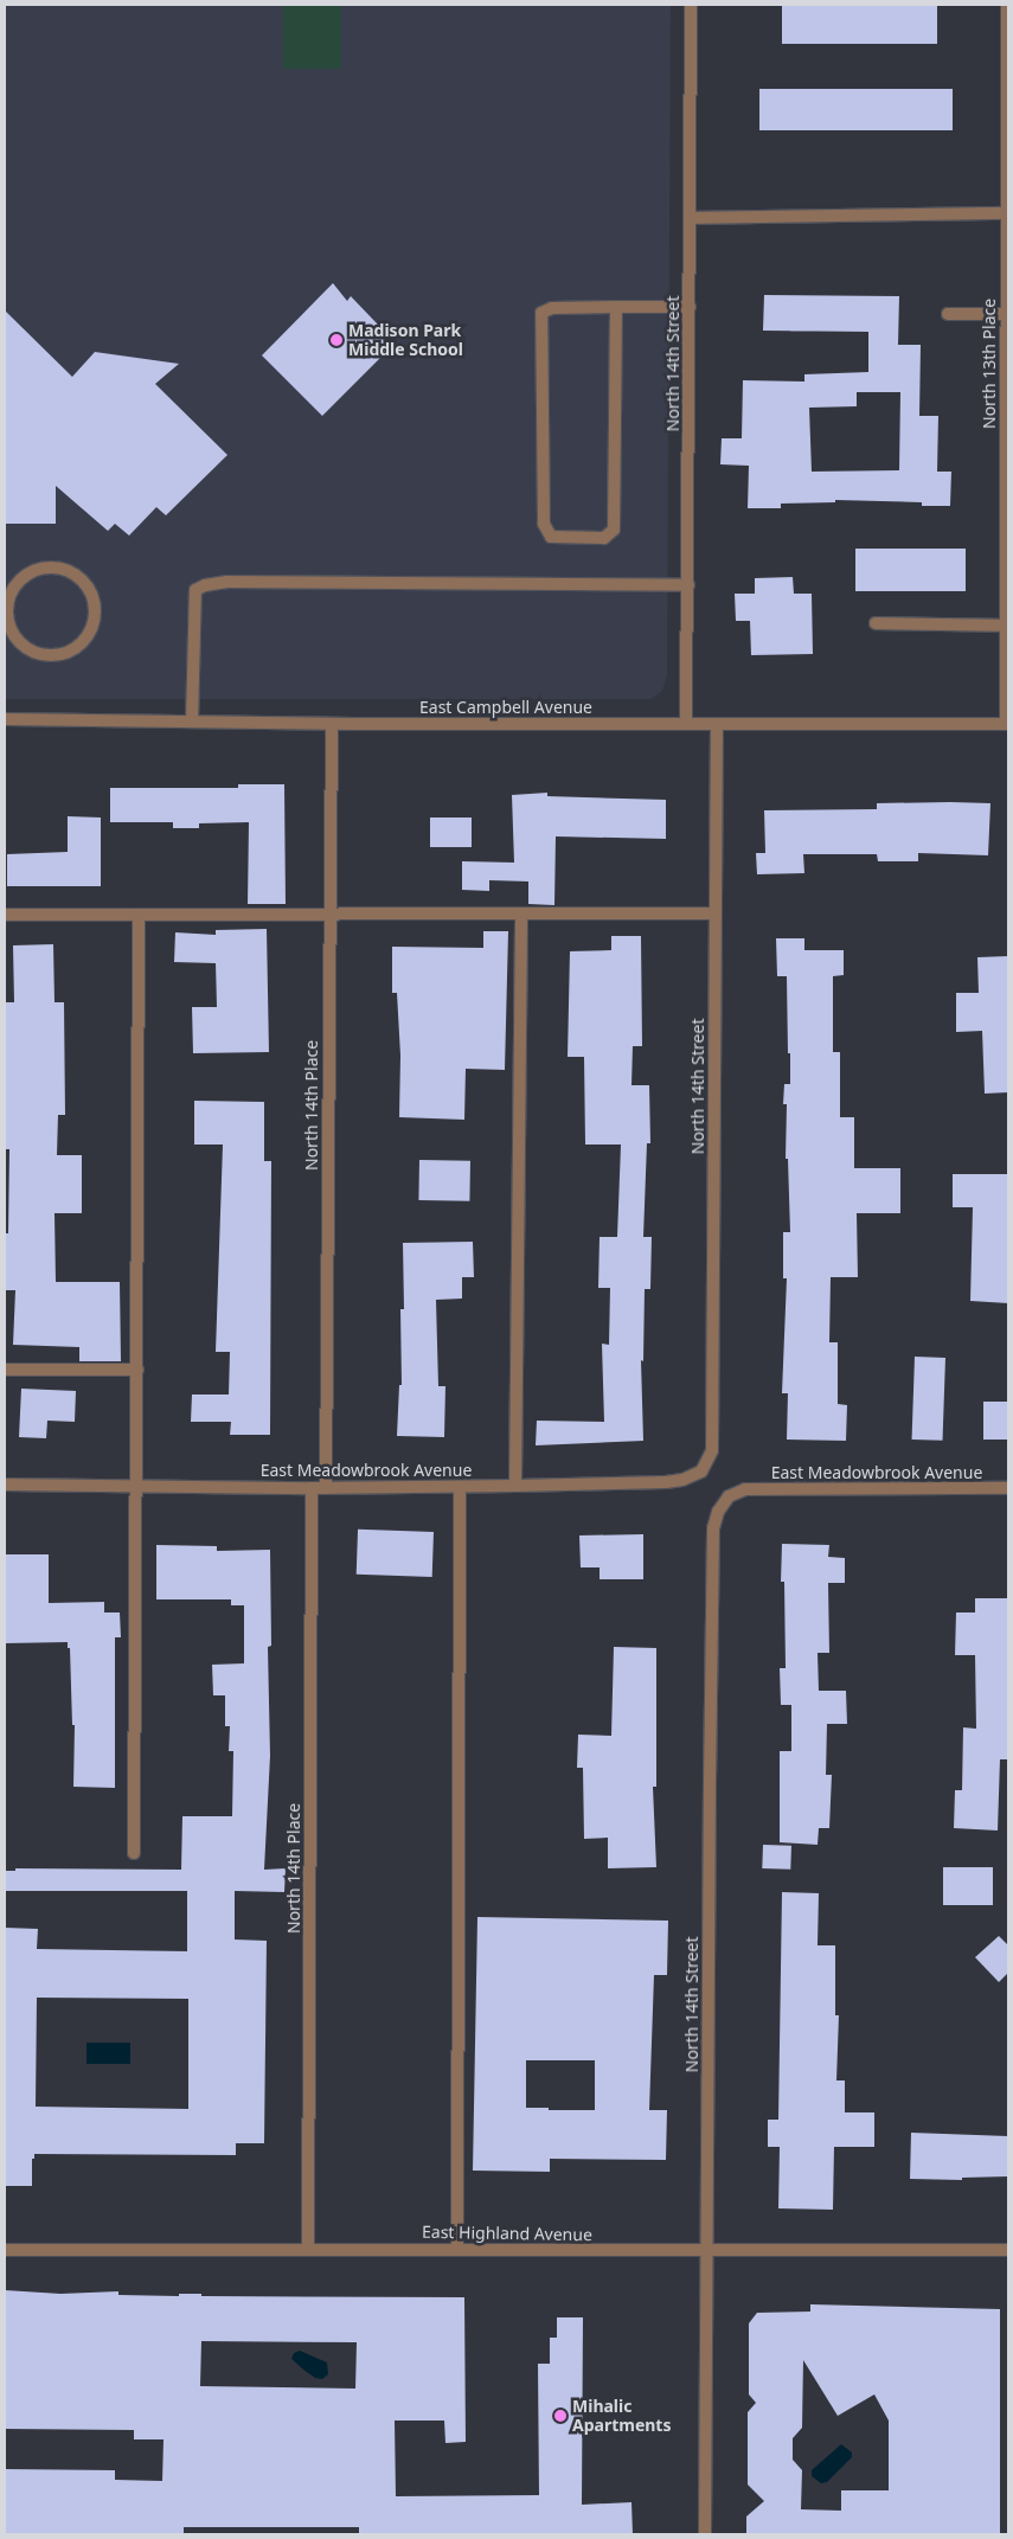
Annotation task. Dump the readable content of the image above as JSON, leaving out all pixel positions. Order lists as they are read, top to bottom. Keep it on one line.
{"streets":{"street":["North 14th Street","North 13th Place","East Campbell Avenue","North 14th Place","East Meadowbrook Avenue","East Highland Avenue"]},"crossings":[["North 14th Street","East Campbell Avenue"],["North 14th Street","East Meadowbrook Avenue"],["North 14th Street","East Highland Avenue"],["North 13th Place","East Campbell Avenue"],["East Campbell Avenue","North 14th Place"],["North 14th Place","East Meadowbrook Avenue"],["North 14th Place","East Highland Avenue"]],"places":["Madison Park Middle School","Mihalic Apartments"]}
